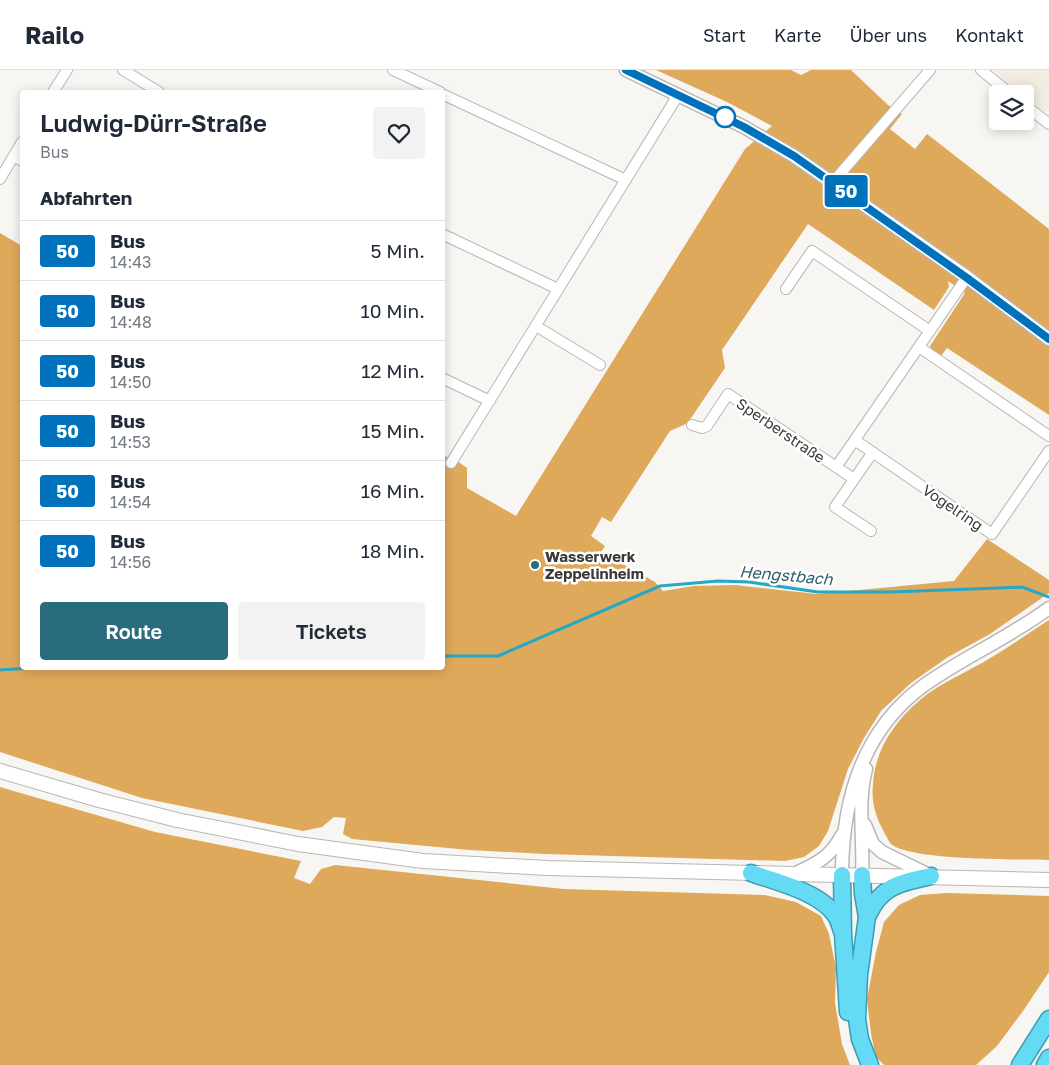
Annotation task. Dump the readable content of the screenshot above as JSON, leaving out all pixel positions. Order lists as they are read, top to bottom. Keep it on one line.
{"streets":{"street":["Sperberstraße","Vogelring"]},"water":["Hengstbach"],"places":["Wasserwerk Zeppelinheim"],"lines":["bus line 50"],"page":{"header":"Railo","nav":["Start","Karte","Über uns","Kontakt"],"on_map":"50","heading":[["Ludwig-Dürr-Straße","Bus"],"Abfahrten"],"list":[{"mark":"50","name":"Bus","note":"14:43","value":"5 Min."},{"mark":"50","name":"Bus","note":"14:48","value":"10 Min."},{"mark":"50","name":"Bus","note":"14:50","value":"12 Min."},{"mark":"50","name":"Bus","note":"14:53","value":"15 Min."},{"mark":"50","name":"Bus","note":"14:54","value":"16 Min."},{"mark":"50","name":"Bus","note":"14:56","value":"18 Min."}],"buttons":["Route","Tickets"]}}
